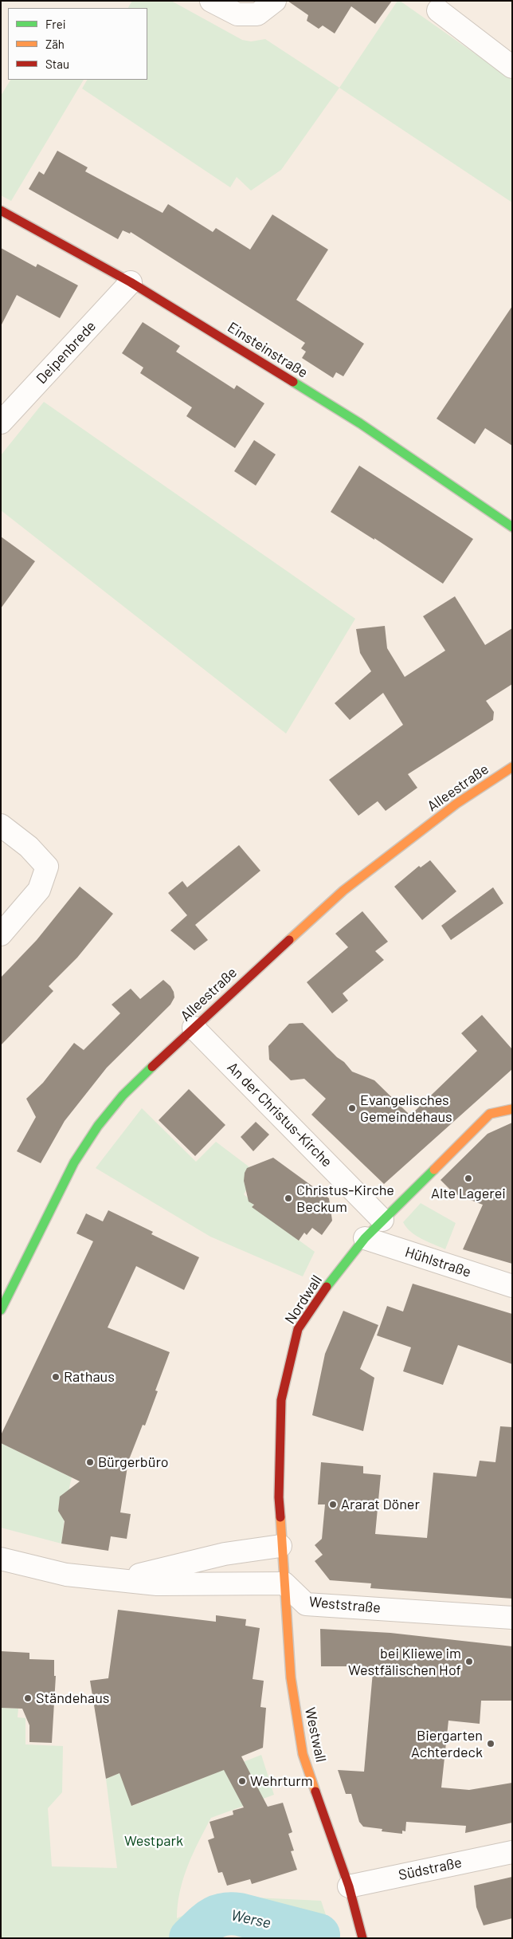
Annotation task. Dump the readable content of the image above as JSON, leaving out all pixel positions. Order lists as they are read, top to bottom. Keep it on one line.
{"streets":{"street":["Einsteinstraße","Deipenbrede","Alleestraße","An der Christus-Kirche","Hühlstraße","Nordwall","Weststraße","Westwall","Südstraße"]},"crossings":[["Einsteinstraße","Deipenbrede"],["Alleestraße","An der Christus-Kirche"],["An der Christus-Kirche","Nordwall"],["Hühlstraße","Nordwall"],["Nordwall","Weststraße"],["Nordwall","Westwall"],["Weststraße","Westwall"],["Westwall","Südstraße"]],"water":["Werse"],"parks":["Westpark"],"places":["Evangelisches Gemeindehaus","Alte Lagerei","Christus-Kirche Beckum","Rathaus","Bürgerbüro","Ararat Döner","bei Kliewe im Westfälischen Hof","Ständehaus","Biergarten Achterdeck","Wehrturm"],"legend":["Frei","Zäh","Stau"]}
